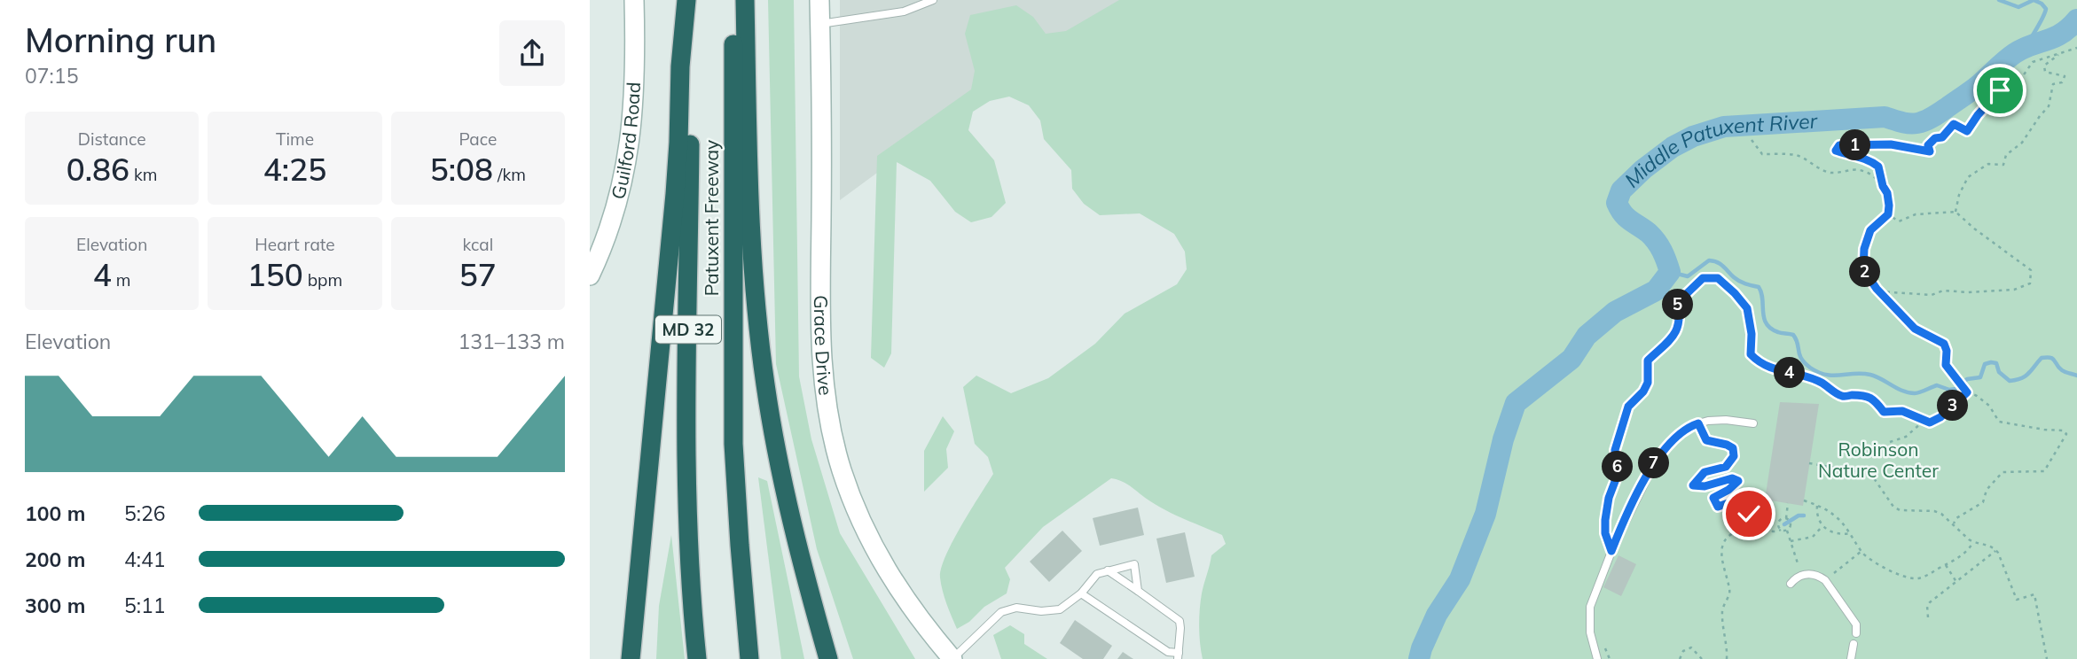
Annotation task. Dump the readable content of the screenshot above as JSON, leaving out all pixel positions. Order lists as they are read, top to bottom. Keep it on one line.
{"streets":{"highway":["Patuxent Freeway","MD 32"],"street":["Guilford Road","Grace Drive"]},"water":["Middle Patuxent River"],"parks":["Robinson Nature Center"],"page":{"heading":["Morning run","07:15"],"stats":[["Distance","0.86 km"],["Time","4:25"],["Pace","5:08 /km"],["Elevation","4 m"],["Heart rate","150 bpm"],["kcal","57"]],"pins":["1","2","5","4","3","7","6"],"chart":["Elevation","131–133 m"],"list":[{"name":"100 m","note":"5:26"},{"name":"200 m","note":"4:41"},{"name":"300 m","note":"5:11"}]}}
